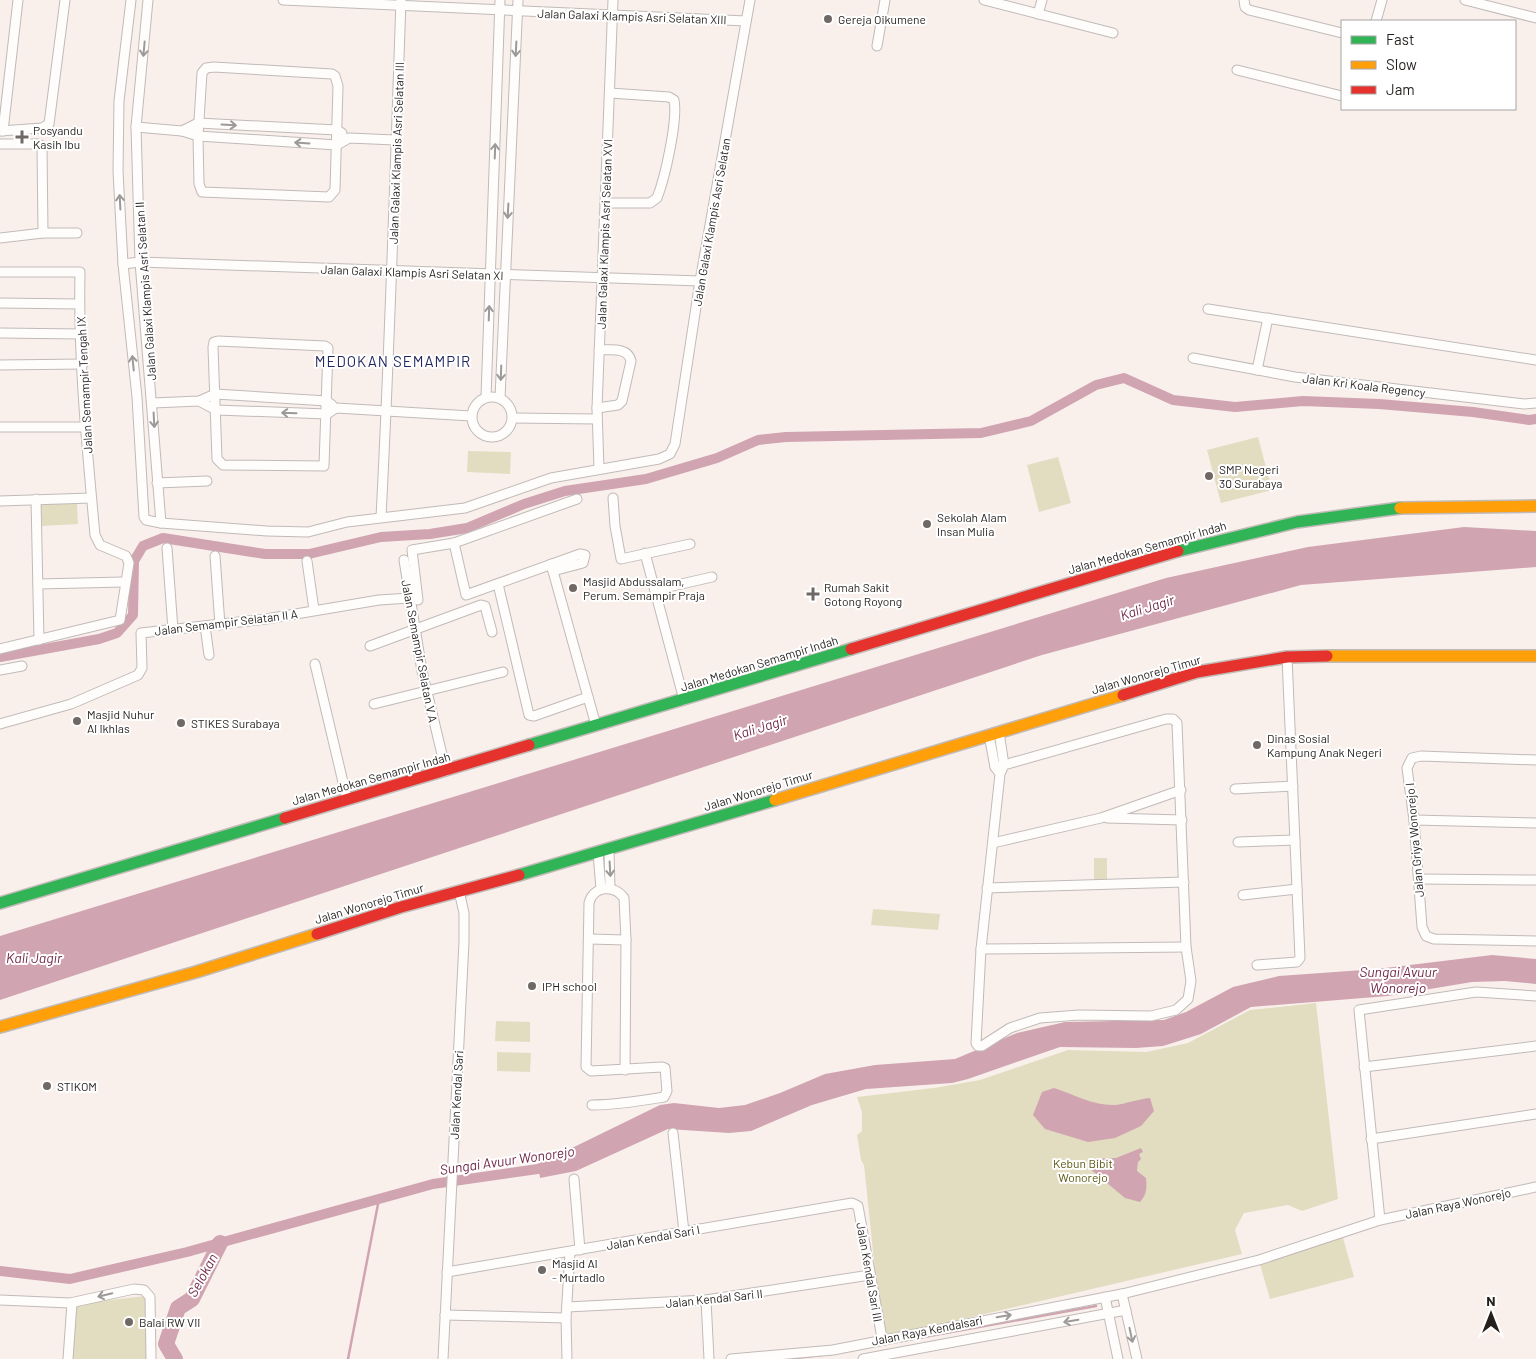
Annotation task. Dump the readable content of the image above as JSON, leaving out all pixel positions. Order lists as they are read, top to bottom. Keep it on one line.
{"streets":{"street":["Jalan Galaxi Klampis Asri Selatan XIII","Jalan Galaxi Klampis Asri Selatan III","Jalan Galaxi Klampis Asri Selatan","Jalan Galaxi Klampis Asri Selatan XVI","Jalan Galaxi Klampis Asri Selatan XI","Jalan Galaxi Klampis Asri Selatan II","Jalan Semampir Tengah IX","Jalan Kri Koala Regency","Jalan Medokan Semampir Indah","Jalan Semampir Selatan II A","Jalan Semampir Selatan V A","Jalan Wonorejo Timur","Jalan Griya Wonorejo I","Jalan Kendal Sari","Jalan Raya Wonorejo","Jalan Kendal Sari I","Jalan Kendal Sari III","Jalan Kendal Sari II","Jalan Raya Kendalsari"]},"crossings":[["Jalan Galaxi Klampis Asri Selatan XIII","Jalan Galaxi Klampis Asri Selatan III"],["Jalan Galaxi Klampis Asri Selatan XIII","Jalan Galaxi Klampis Asri Selatan"],["Jalan Galaxi Klampis Asri Selatan XIII","Jalan Galaxi Klampis Asri Selatan XVI"],["Jalan Galaxi Klampis Asri Selatan III","Jalan Galaxi Klampis Asri Selatan XI"],["Jalan Galaxi Klampis Asri Selatan","Jalan Galaxi Klampis Asri Selatan XVI"],["Jalan Galaxi Klampis Asri Selatan","Jalan Galaxi Klampis Asri Selatan XI"],["Jalan Galaxi Klampis Asri Selatan XVI","Jalan Galaxi Klampis Asri Selatan XI"],["Jalan Galaxi Klampis Asri Selatan XI","Jalan Galaxi Klampis Asri Selatan II"],["Jalan Medokan Semampir Indah","Jalan Semampir Selatan V A"],["Jalan Semampir Selatan II A","Jalan Semampir Selatan V A"],["Jalan Wonorejo Timur","Jalan Kendal Sari"],["Jalan Kendal Sari","Jalan Kendal Sari I"],["Jalan Raya Wonorejo","Jalan Raya Kendalsari"],["Jalan Kendal Sari I","Jalan Kendal Sari III"],["Jalan Kendal Sari III","Jalan Kendal Sari II"],["Jalan Kendal Sari III","Jalan Raya Kendalsari"]],"districts":["MEDOKAN SEMAMPIR"],"water":["Kali Jagir","Sungai Avuur Wonorejo","Selokan"],"parks":["Kebun Bibit Wonorejo"],"places":{"other":["Gereja Oikumene","SMP Negeri 30 Surabaya","Sekolah Alam Insan Mulia","Masjid Abdussalam, Perum. Semampir Praja","Masjid Nuhur Al Ikhlas","STIKES Surabaya","Dinas Sosial Kampung Anak Negeri","IPH school","STIKOM","Masjid Al - Murtadlo","Balai RW VII"],"health":["Posyandu Kasih Ibu","Rumah Sakit Gotong Royong"]},"legend":["Fast","Slow","Jam"],"north":"top"}
